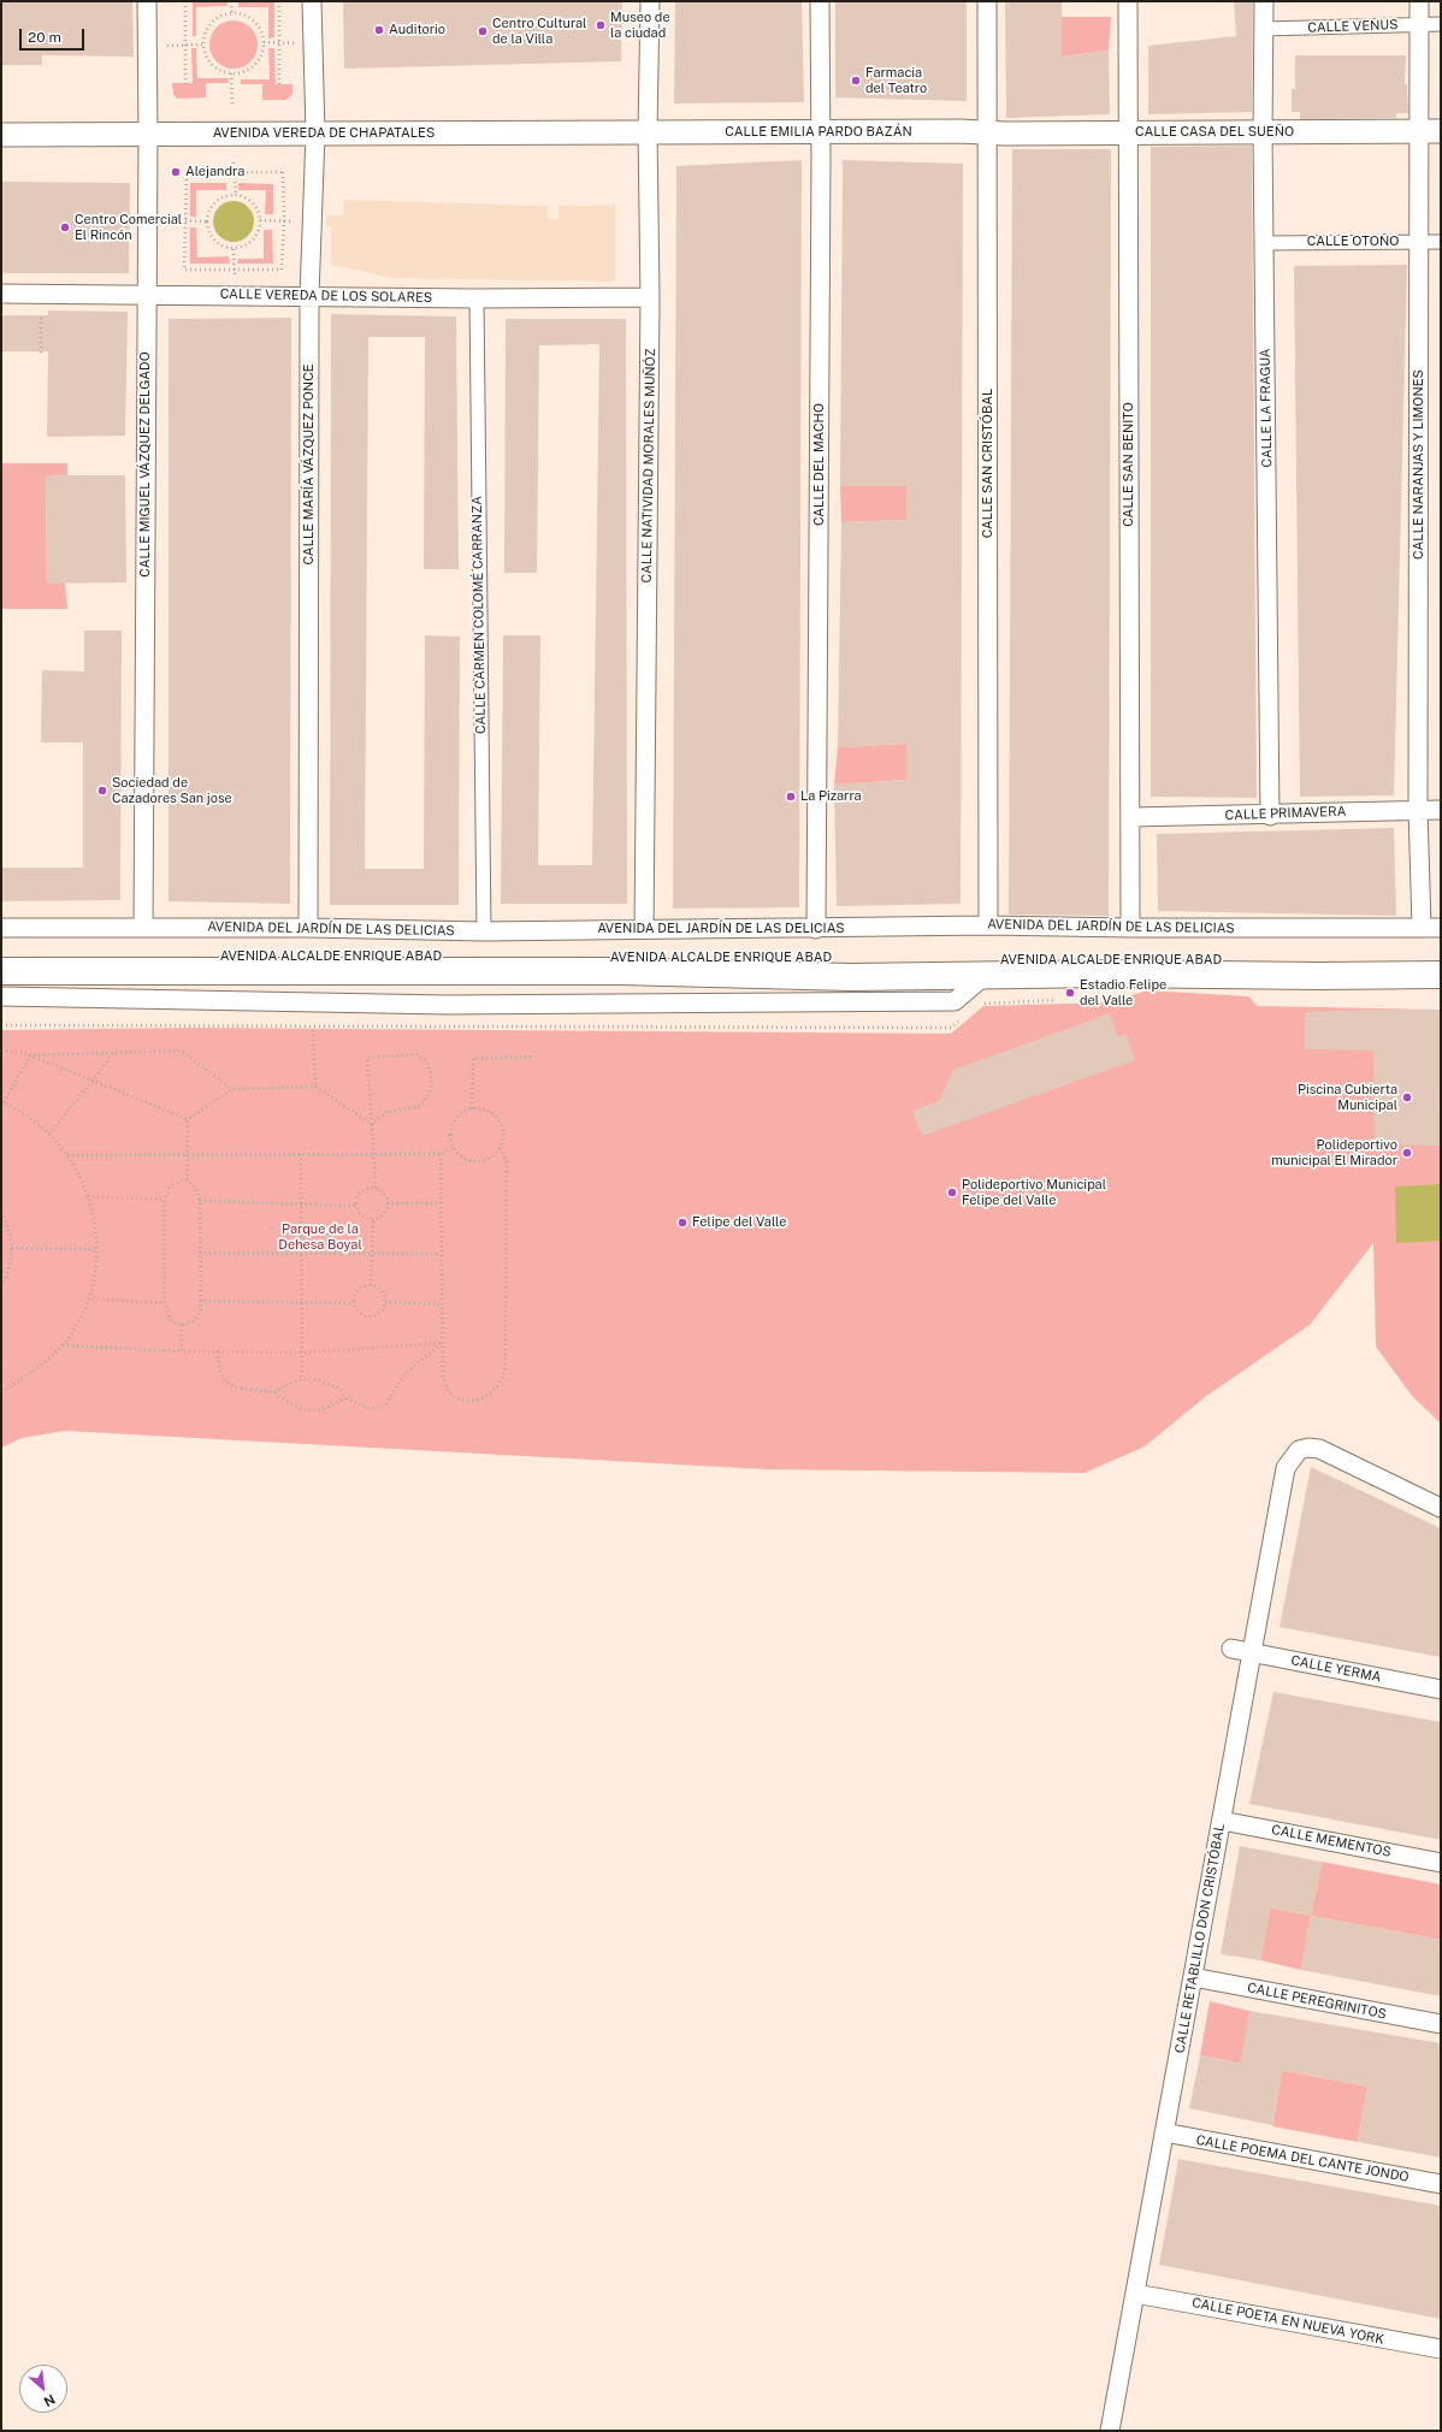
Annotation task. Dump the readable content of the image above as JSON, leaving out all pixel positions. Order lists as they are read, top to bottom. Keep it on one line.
{"streets":{"main road":["AVENIDA ALCALDE ENRIQUE ABAD"],"street":["CALLE VENUS","CALLE EMILIA PARDO BAZÁN","CALLE CASA DEL SUEÑO","AVENIDA VEREDA DE CHAPATALES","CALLE OTOÑO","CALLE VEREDA DE LOS SOLARES","CALLE LA FRAGUA","CALLE SAN CRISTÓBAL","CALLE MIGUEL VÁZQUEZ DELGADO","CALLE MARÍA VÁZQUEZ PONCE","CALLE DEL MACHO","CALLE SAN BENITO","CALLE NARANJAS Y LIMONES","CALLE NATIVIDAD MORALES MUÑÓZ","CALLE CARMEN COLOMÉ CARRANZA","CALLE PRIMAVERA","AVENIDA DEL JARDÍN DE LAS DELICIAS","CALLE YERMA","CALLE MEMENTOS","CALLE RETABLILLO DON CRISTÓBAL","CALLE PEREGRINITOS","CALLE POEMA DEL CANTE JONDO","CALLE POETA EN NUEVA YORK"]},"crossings":[["CALLE VENUS","CALLE LA FRAGUA"],["CALLE VENUS","CALLE NARANJAS Y LIMONES"],["CALLE EMILIA PARDO BAZÁN","CALLE CASA DEL SUEÑO"],["CALLE EMILIA PARDO BAZÁN","AVENIDA VEREDA DE CHAPATALES"],["CALLE EMILIA PARDO BAZÁN","CALLE SAN CRISTÓBAL"],["CALLE EMILIA PARDO BAZÁN","CALLE DEL MACHO"],["CALLE EMILIA PARDO BAZÁN","CALLE NATIVIDAD MORALES MUÑÓZ"],["CALLE CASA DEL SUEÑO","CALLE LA FRAGUA"],["CALLE CASA DEL SUEÑO","CALLE SAN CRISTÓBAL"],["CALLE CASA DEL SUEÑO","CALLE SAN BENITO"],["CALLE CASA DEL SUEÑO","CALLE NARANJAS Y LIMONES"],["AVENIDA VEREDA DE CHAPATALES","CALLE MIGUEL VÁZQUEZ DELGADO"],["AVENIDA VEREDA DE CHAPATALES","CALLE MARÍA VÁZQUEZ PONCE"],["AVENIDA VEREDA DE CHAPATALES","CALLE NATIVIDAD MORALES MUÑÓZ"],["CALLE OTOÑO","CALLE LA FRAGUA"],["CALLE OTOÑO","CALLE NARANJAS Y LIMONES"],["CALLE VEREDA DE LOS SOLARES","CALLE MIGUEL VÁZQUEZ DELGADO"],["CALLE VEREDA DE LOS SOLARES","CALLE MARÍA VÁZQUEZ PONCE"],["CALLE VEREDA DE LOS SOLARES","CALLE NATIVIDAD MORALES MUÑÓZ"],["CALLE VEREDA DE LOS SOLARES","CALLE CARMEN COLOMÉ CARRANZA"],["CALLE LA FRAGUA","CALLE PRIMAVERA"],["CALLE SAN CRISTÓBAL","AVENIDA DEL JARDÍN DE LAS DELICIAS"],["CALLE MIGUEL VÁZQUEZ DELGADO","AVENIDA DEL JARDÍN DE LAS DELICIAS"],["CALLE MARÍA VÁZQUEZ PONCE","AVENIDA DEL JARDÍN DE LAS DELICIAS"],["CALLE DEL MACHO","AVENIDA DEL JARDÍN DE LAS DELICIAS"],["CALLE SAN BENITO","CALLE PRIMAVERA"],["CALLE SAN BENITO","AVENIDA DEL JARDÍN DE LAS DELICIAS"],["CALLE NARANJAS Y LIMONES","CALLE PRIMAVERA"],["CALLE NARANJAS Y LIMONES","AVENIDA DEL JARDÍN DE LAS DELICIAS"],["CALLE NATIVIDAD MORALES MUÑÓZ","AVENIDA DEL JARDÍN DE LAS DELICIAS"],["CALLE CARMEN COLOMÉ CARRANZA","AVENIDA DEL JARDÍN DE LAS DELICIAS"],["CALLE YERMA","CALLE RETABLILLO DON CRISTÓBAL"],["CALLE MEMENTOS","CALLE RETABLILLO DON CRISTÓBAL"],["CALLE RETABLILLO DON CRISTÓBAL","CALLE PEREGRINITOS"],["CALLE RETABLILLO DON CRISTÓBAL","CALLE POEMA DEL CANTE JONDO"],["CALLE RETABLILLO DON CRISTÓBAL","CALLE POETA EN NUEVA YORK"]],"parks":["Parque de la Dehesa Boyal"],"places":["Museo de la ciudad","Auditorio","Centro Cultural de la Villa","Farmacia del Teatro","Alejandra","Centro Comercial El Rincón","Sociedad de Cazadores San jose","La Pizarra","Estadio Felipe del Valle","Piscina Cubierta Municipal","Polideportivo municipal El Mirador","Polideportivo Municipal Felipe del Valle","Felipe del Valle"],"scale_bar":"20 m","north":"bottom right"}
